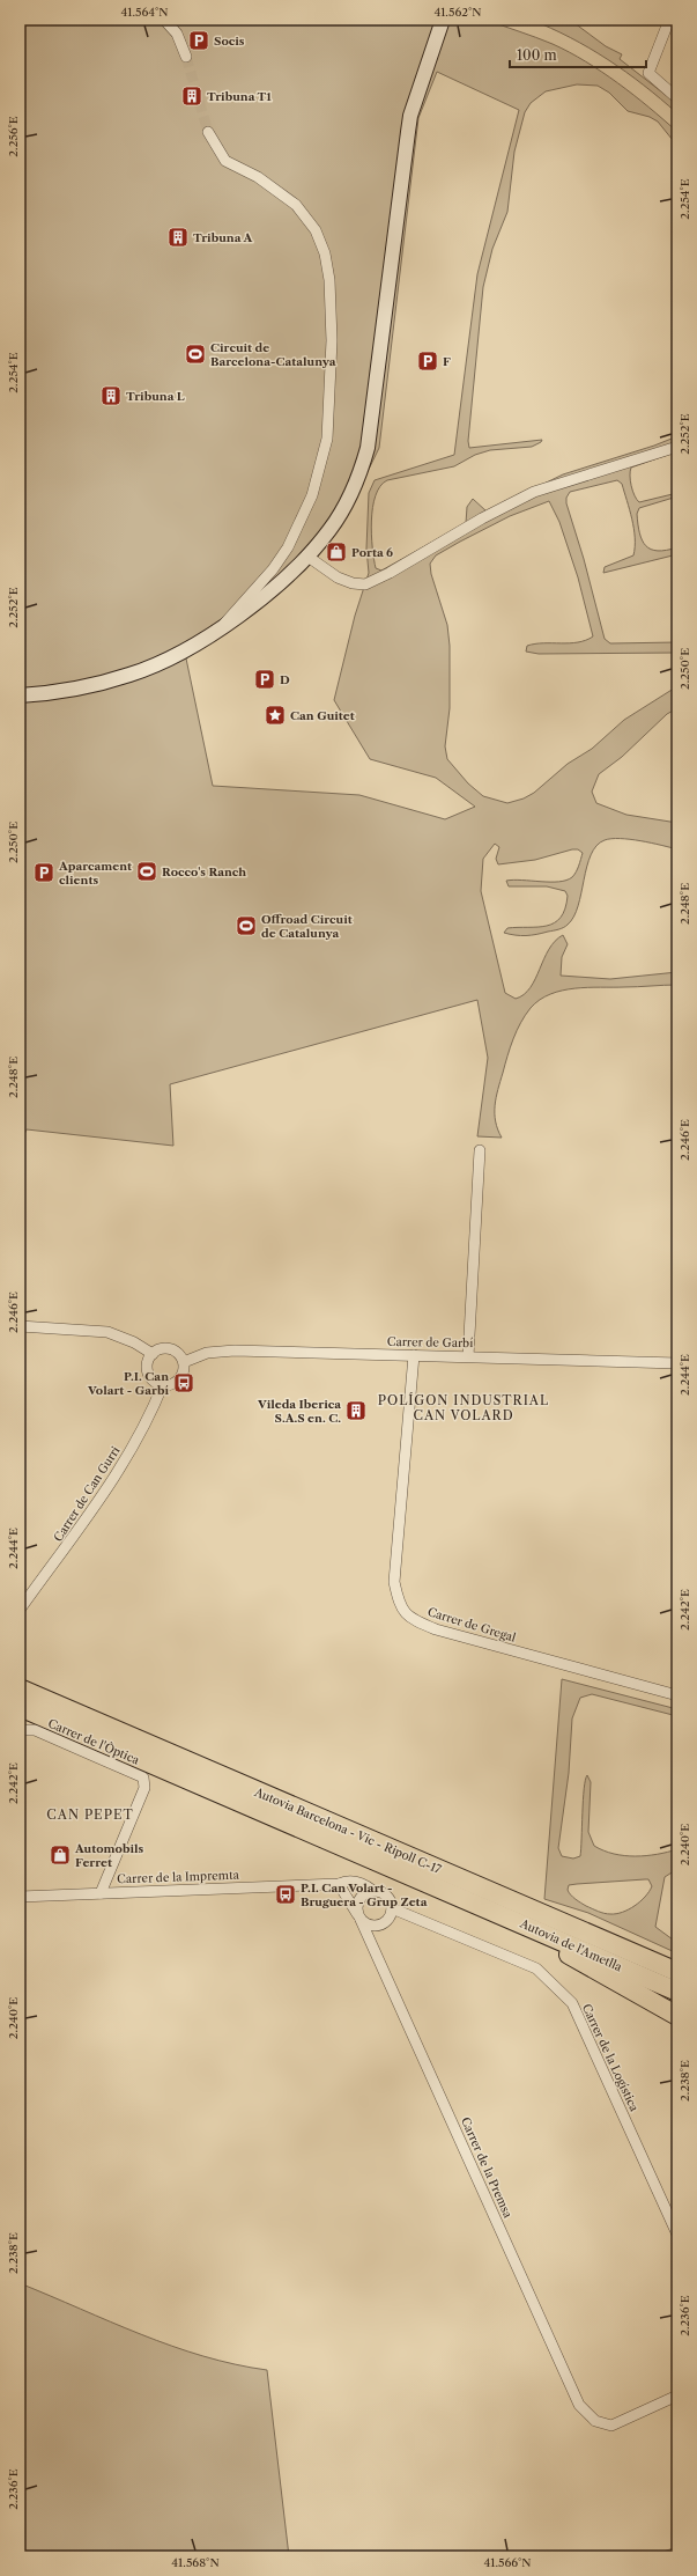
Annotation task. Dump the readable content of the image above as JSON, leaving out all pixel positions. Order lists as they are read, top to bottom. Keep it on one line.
{"streets":{"highway":["Autovia Barcelona - Vic - Ripoll C-17","Autovia de l'Ametlla"],"street":["Carrer de Garbí","Carrer de Can Gurri","Carrer de Gregal","Carrer de l'Òptica","Carrer de la Impremta","Carrer de la Logística","Carrer de la Premsa"]},"crossings":[["Carrer de Garbí","Carrer de Can Gurri"],["Carrer de Garbí","Carrer de Gregal"],["Carrer de l'Òptica","Carrer de la Impremta"],["Autovia Barcelona - Vic - Ripoll C-17","Autovia de l'Ametlla"],["Carrer de la Impremta","Carrer de la Logística"],["Carrer de la Impremta","Carrer de la Premsa"],["Carrer de la Logística","Carrer de la Premsa"]],"districts":["POLÍGON INDUSTRIAL CAN VOLARD","CAN PEPET"],"places":{"parking":["Socis","F","D","Aparcament clients"],"building":["Tribuna T1","Tribuna A","Tribuna L","Vileda Iberica S.A.S en. C."],"sports":["Circuit de Barcelona-Catalunya","Rocco's Ranch","Offroad Circuit de Catalunya"],"shop":["Porta 6","Automobils Ferret"],"place":["Can Guitet"],"bus stop":["P.I. Can Volart - Garbí","P.I. Can Volart - Bruguera - Grup Zeta"]},"scale_bar":"100 m","coordinates":["41.564°N","41.562°N","2.256°E","2.254°E","2.252°E","2.250°E","2.248°E","2.246°E","2.244°E","2.242°E","2.240°E","2.238°E","2.236°E","41.568°N","41.566°N"]}
